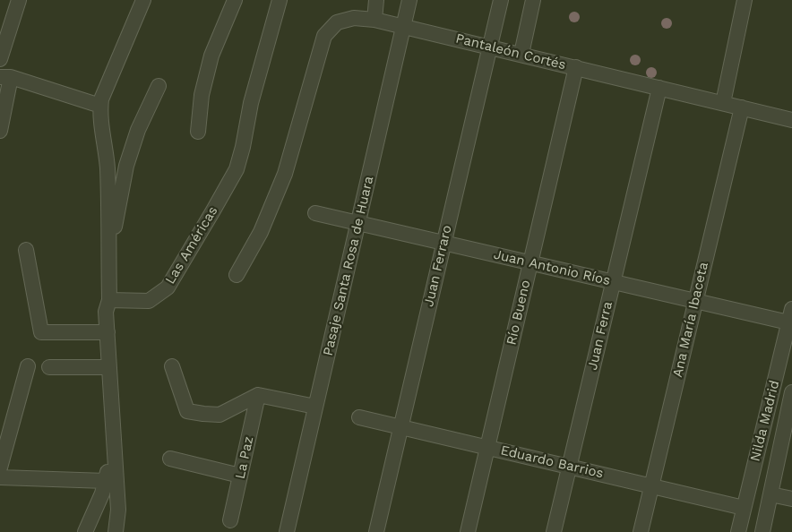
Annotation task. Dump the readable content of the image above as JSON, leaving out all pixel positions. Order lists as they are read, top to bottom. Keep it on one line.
{"streets":{"street":["Pantaleón Cortés","Las Américas","Pasaje Santa Rosa de Huara","Juan Ferraro","Juan Antonio Ríos","Río Bueno","Ana María Ibaceta","Juan Ferra","Nilda Madrid","La Paz","Eduardo Barrios"]},"crossings":[["Pantaleón Cortés","Pasaje Santa Rosa de Huara"],["Pantaleón Cortés","Juan Ferraro"],["Pantaleón Cortés","Río Bueno"],["Pantaleón Cortés","Ana María Ibaceta"],["Pantaleón Cortés","Juan Ferra"],["Pasaje Santa Rosa de Huara","Juan Antonio Ríos"],["Juan Ferraro","Juan Antonio Ríos"],["Juan Ferraro","Eduardo Barrios"],["Juan Antonio Ríos","Río Bueno"],["Juan Antonio Ríos","Ana María Ibaceta"],["Juan Antonio Ríos","Juan Ferra"],["Juan Antonio Ríos","Nilda Madrid"],["Río Bueno","Eduardo Barrios"],["Ana María Ibaceta","Eduardo Barrios"],["Juan Ferra","Eduardo Barrios"],["Nilda Madrid","Eduardo Barrios"]]}
